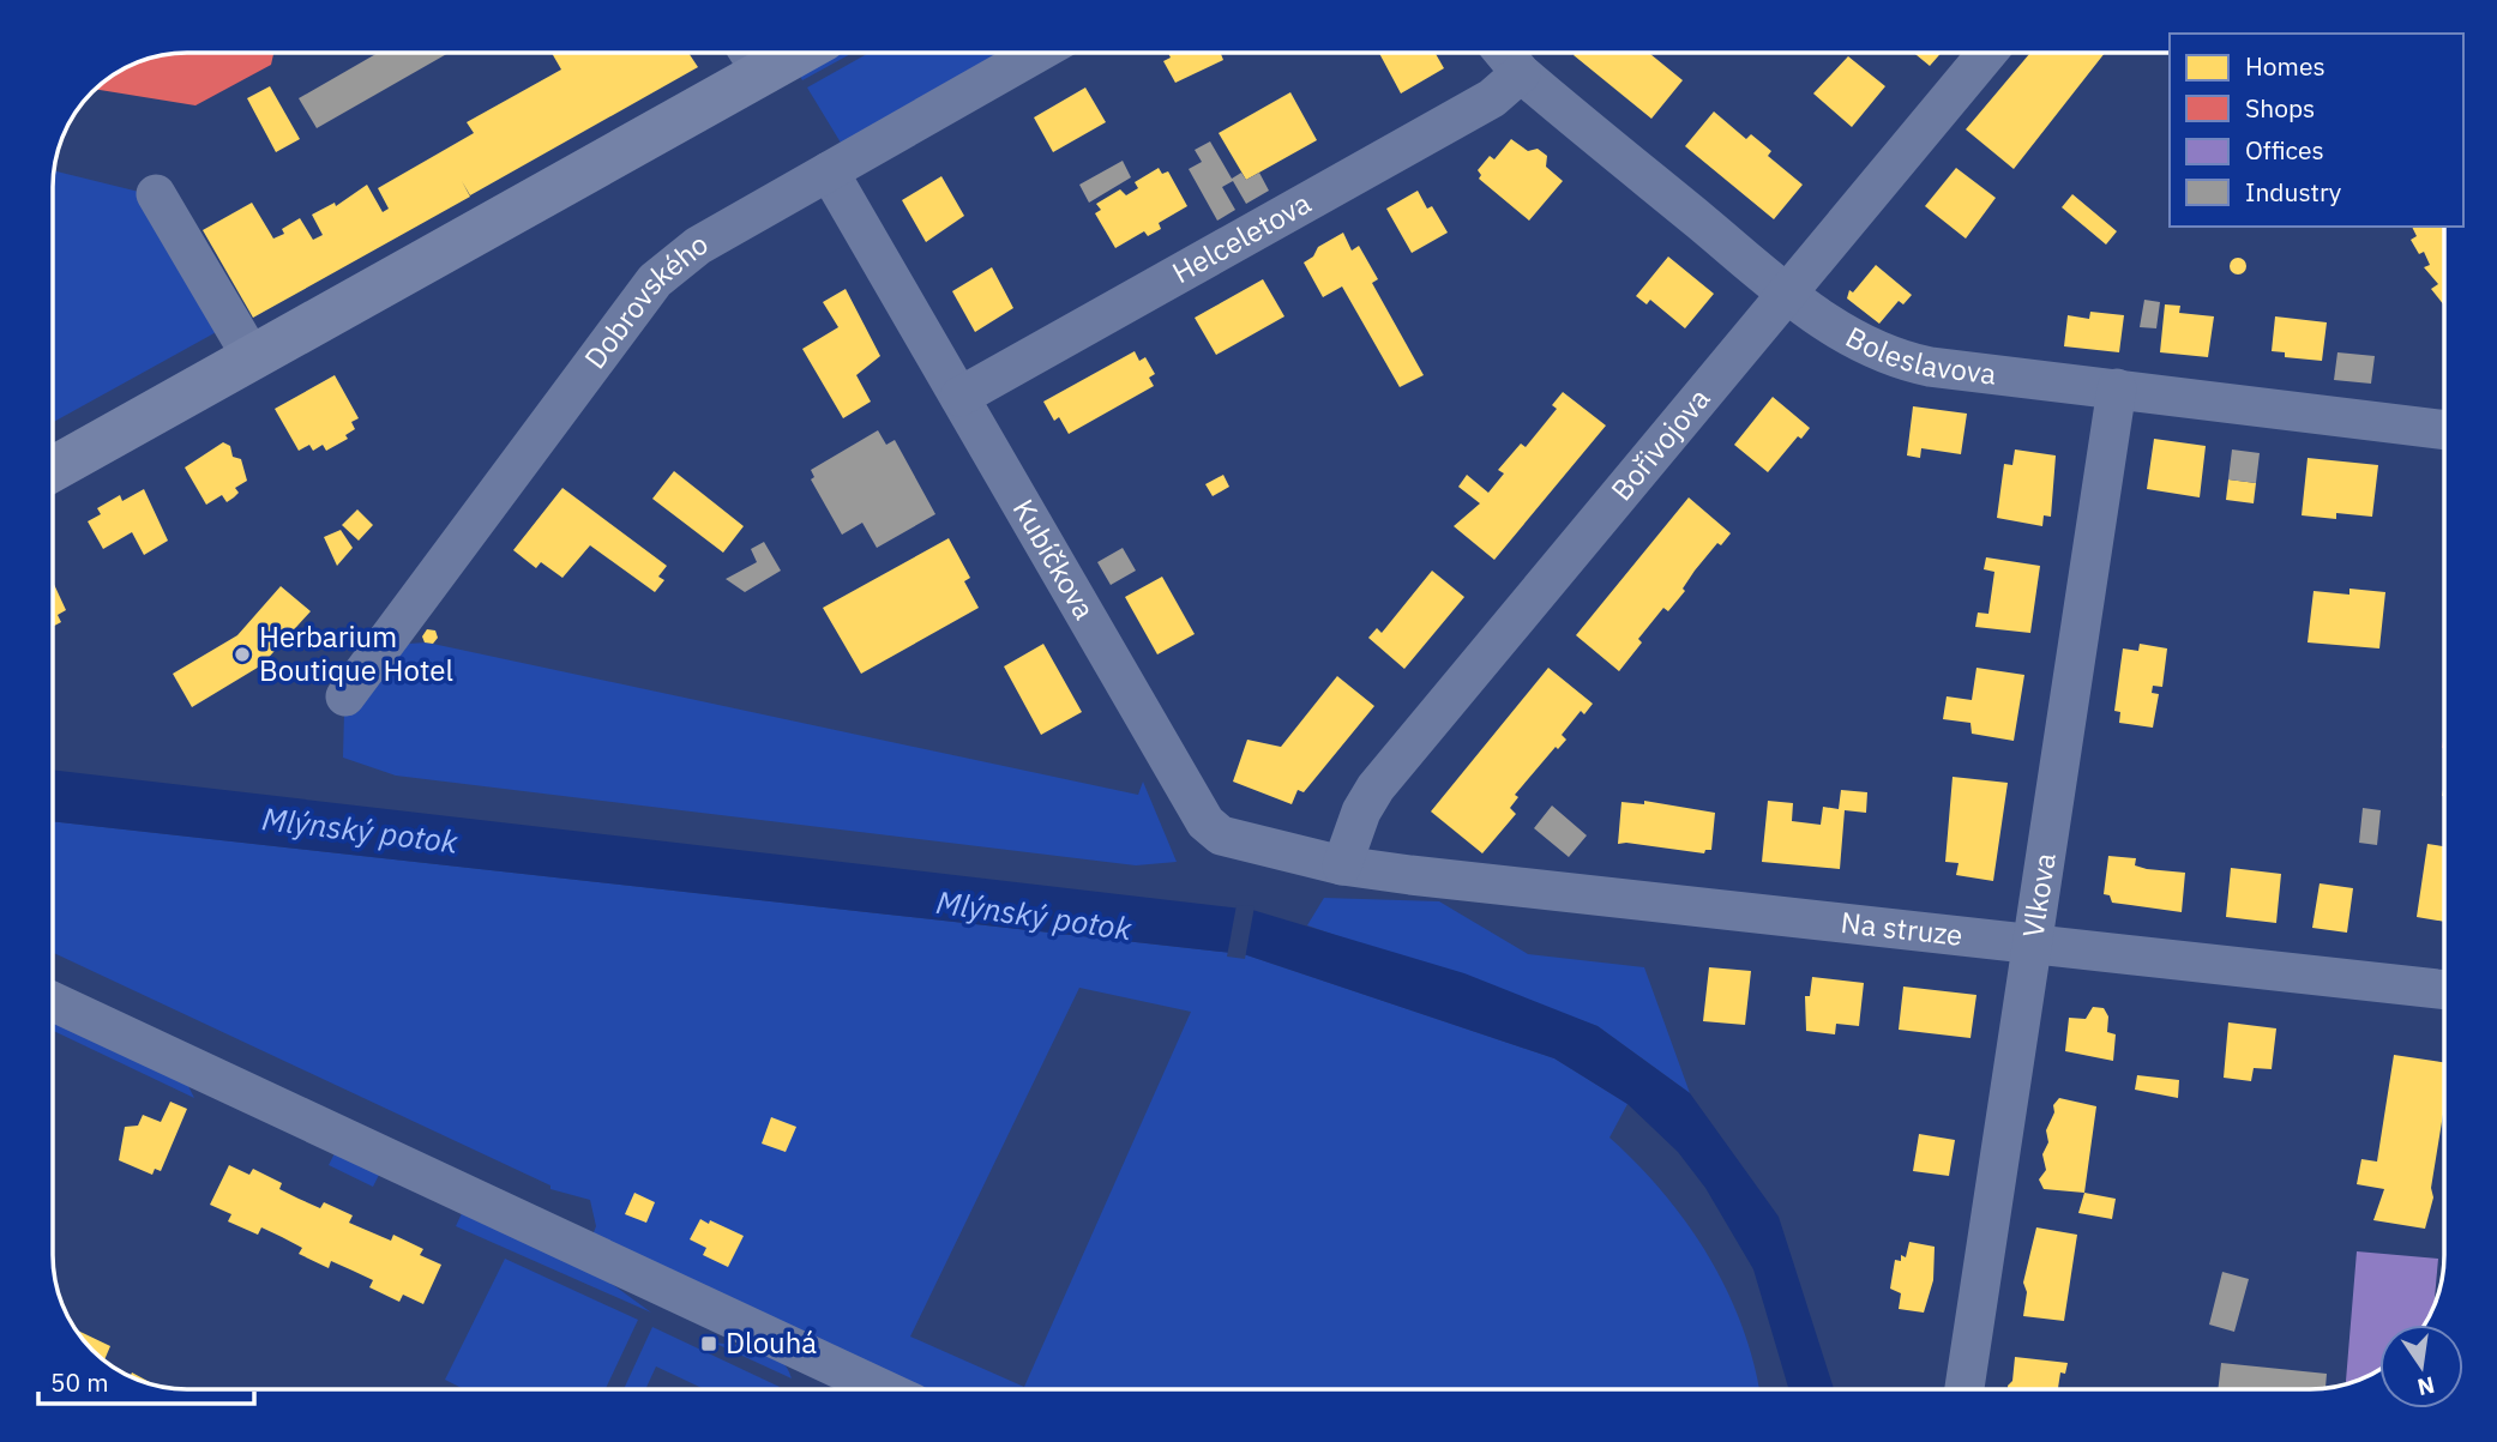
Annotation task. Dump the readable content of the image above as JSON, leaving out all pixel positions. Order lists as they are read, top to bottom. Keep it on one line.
{"streets":{"street":["Helceletova","Dobrovského","Boleslavova","Bořivojova","Kubíčkova","Vlkova","Na struze"]},"crossings":[["Helceletova","Boleslavova"],["Helceletova","Kubíčkova"],["Dobrovského","Kubíčkova"],["Boleslavova","Bořivojova"],["Boleslavova","Vlkova"],["Bořivojova","Kubíčkova"],["Bořivojova","Na struze"],["Kubíčkova","Na struze"],["Vlkova","Na struze"]],"water":["Mlýnský potok"],"places":{"other":["Herbarium Boutique Hotel"],"transit":["Dlouhá"]},"legend":["Homes","Shops","Offices","Industry"],"scale_bar":"50 m","north":"bottom"}
